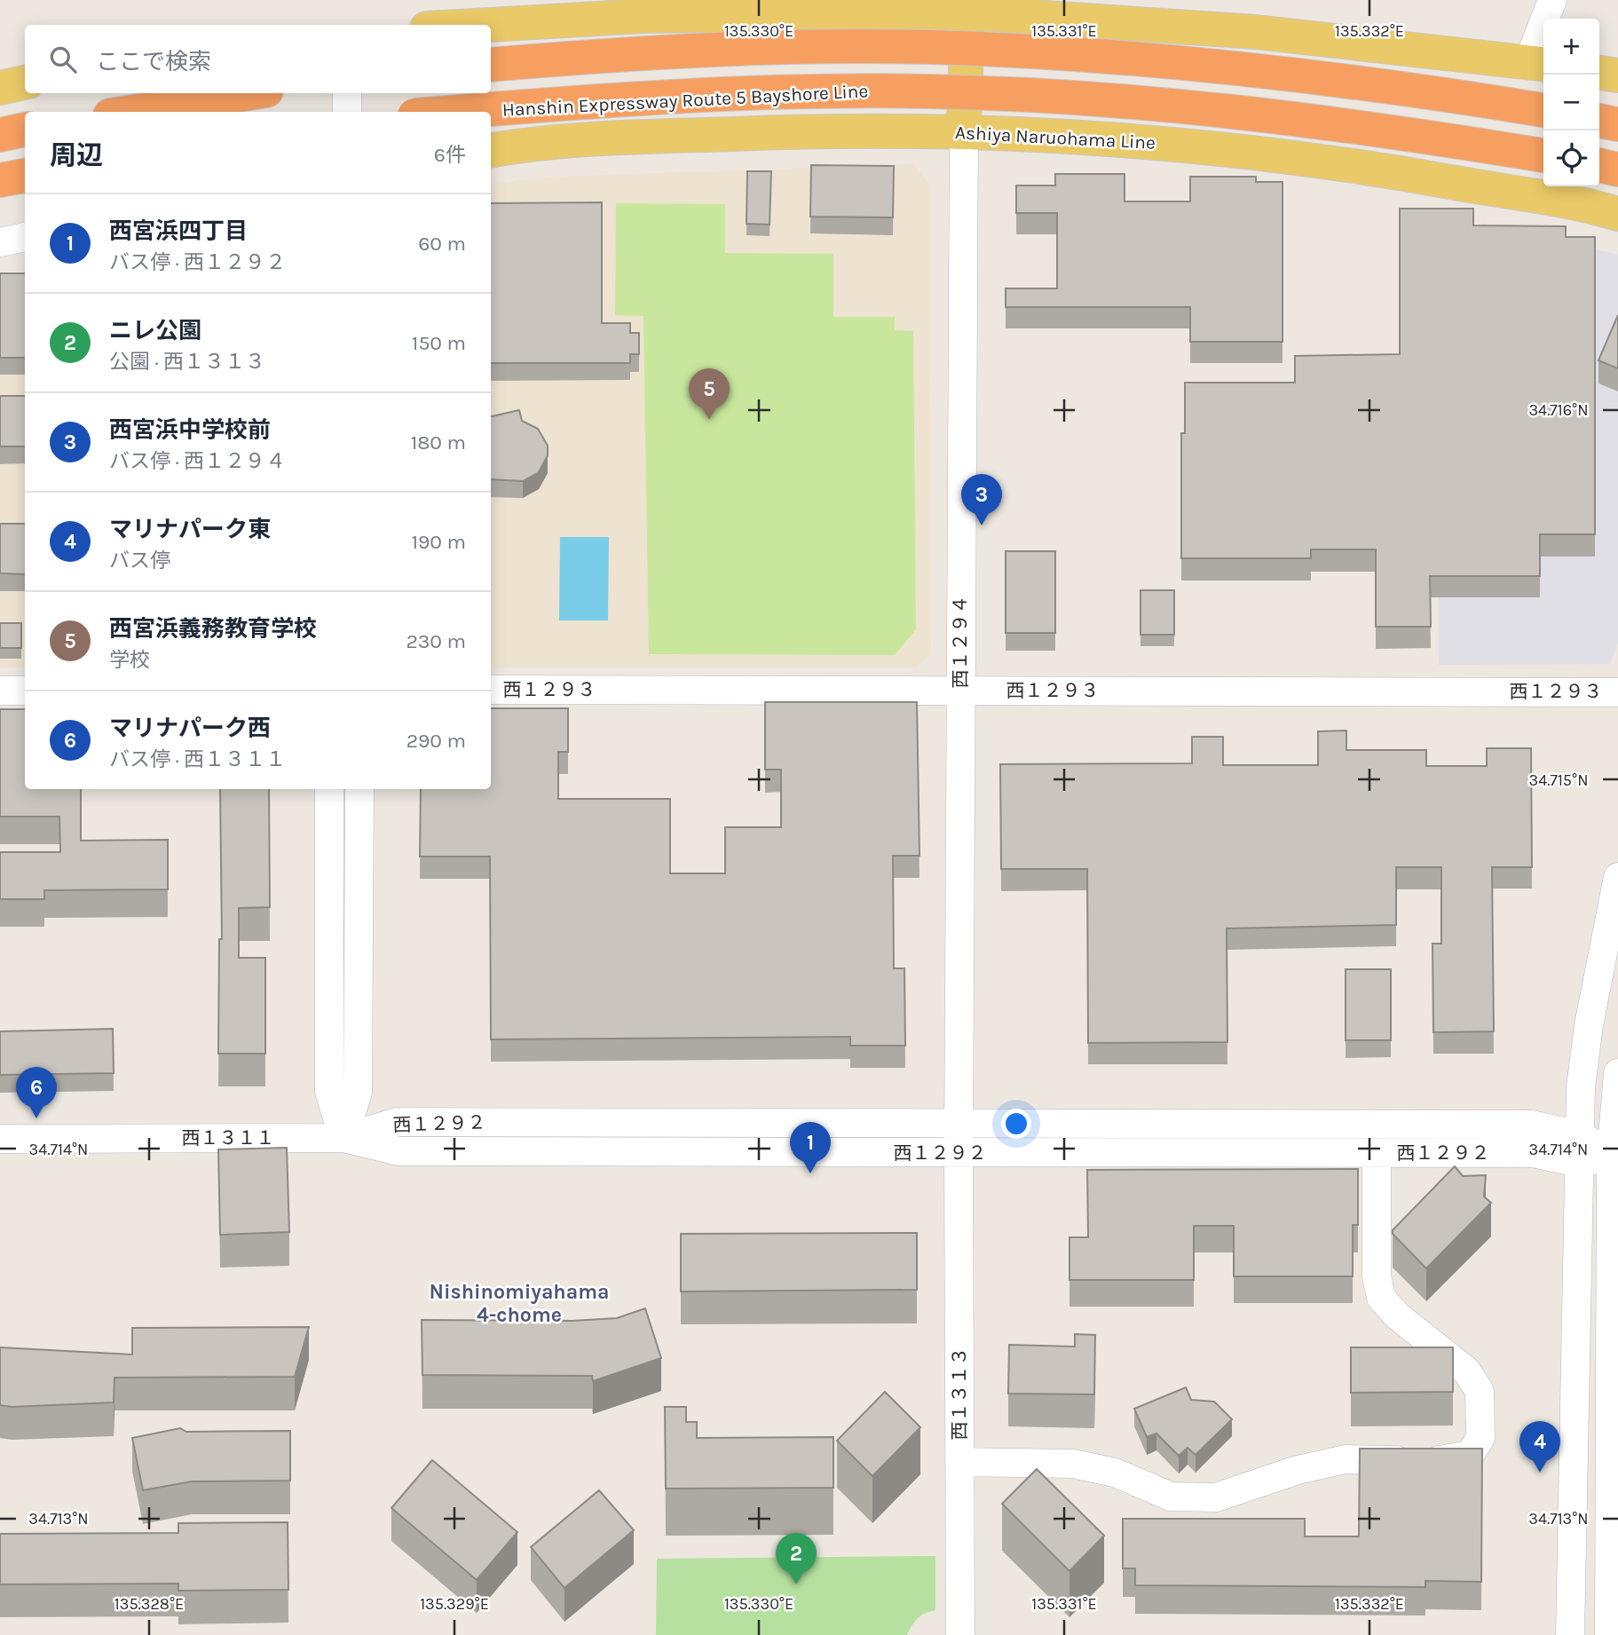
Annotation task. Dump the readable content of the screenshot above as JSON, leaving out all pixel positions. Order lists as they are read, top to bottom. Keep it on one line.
{"streets":{"highway":["Hanshin Expressway Route 5 Bayshore Line"],"main road":["Ashiya Naruohama Line"],"street":["西１２９４","西１２９３","西１２９２","西１３１１","西１３１３"]},"crossings":[["Ashiya Naruohama Line","西１２９４"],["西１２９４","西１２９３"],["西１２９４","西１２９２"],["西１２９４","西１３１３"],["西１２９２","西１３１１"],["西１２９２","西１３１３"]],"districts":["Nishinomiyahama 4-chome"],"page":{"map_buttons":["+","−"],"search":"ここで検索","heading":["周辺","6件"],"list":[{"mark":"1","name":"西宮浜四丁目","note":"バス停 · 西１２９２","value":"60 m"},{"mark":"2","name":"ニレ公園","note":"公園 · 西１３１３","value":"150 m"},{"mark":"3","name":"西宮浜中学校前","note":"バス停 · 西１２９４","value":"180 m"},{"mark":"4","name":"マリナパーク東","note":"バス停","value":"190 m"},{"mark":"5","name":"西宮浜義務教育学校","note":"学校","value":"230 m"},{"mark":"6","name":"マリナパーク西","note":"バス停 · 西１３１１","value":"290 m"}],"pins":["5","3","6","1","4","2"]},"coordinates":["135.330°E","135.331°E","135.332°E","34.716°N","34.715°N","34.714°N","34.713°N","135.328°E","135.329°E"]}
